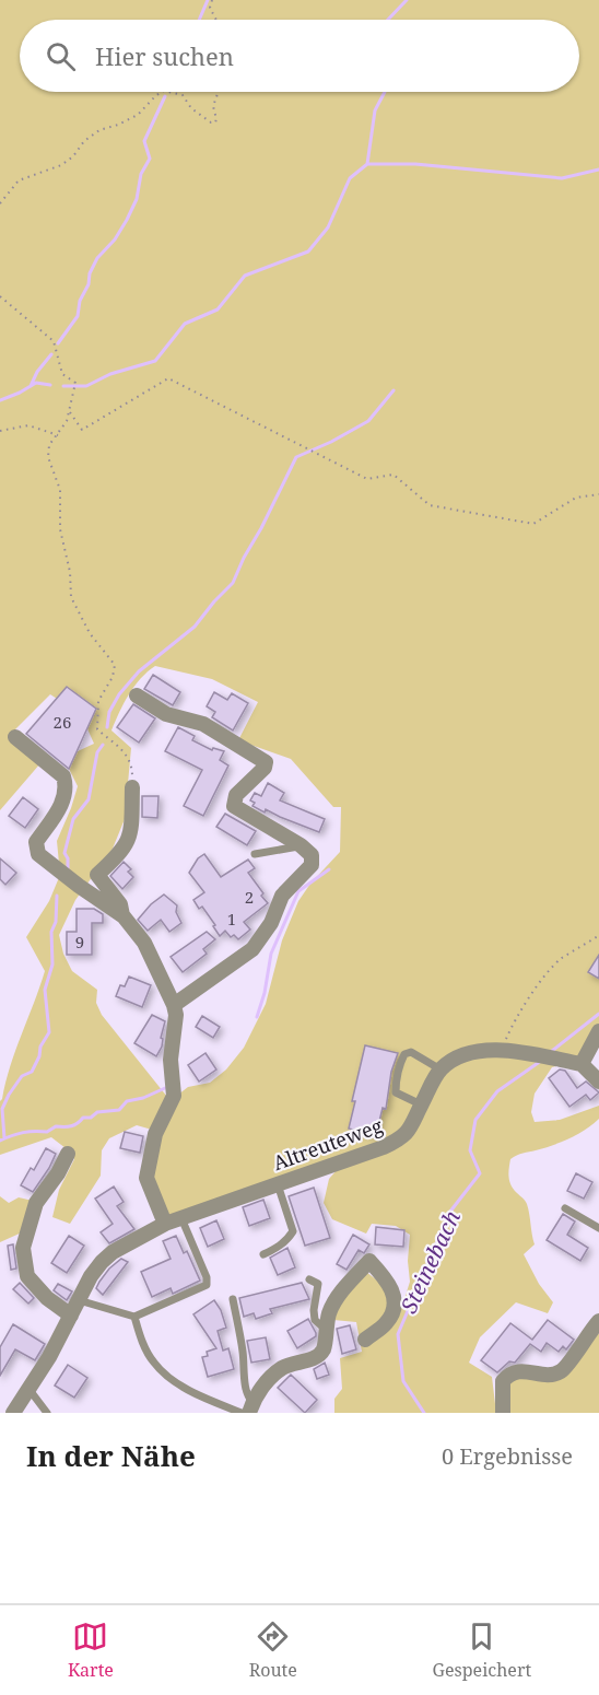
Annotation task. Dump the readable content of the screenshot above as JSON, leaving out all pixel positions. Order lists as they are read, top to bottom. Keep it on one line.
{"streets":{"street":["Altreuteweg"]},"water":["Steinebach"],"house_numbers":["26","2","1","9"],"page":{"search":"Hier suchen","heading":["In der Nähe","0 Ergebnisse"],"nav":["Karte","Route","Gespeichert"]}}
